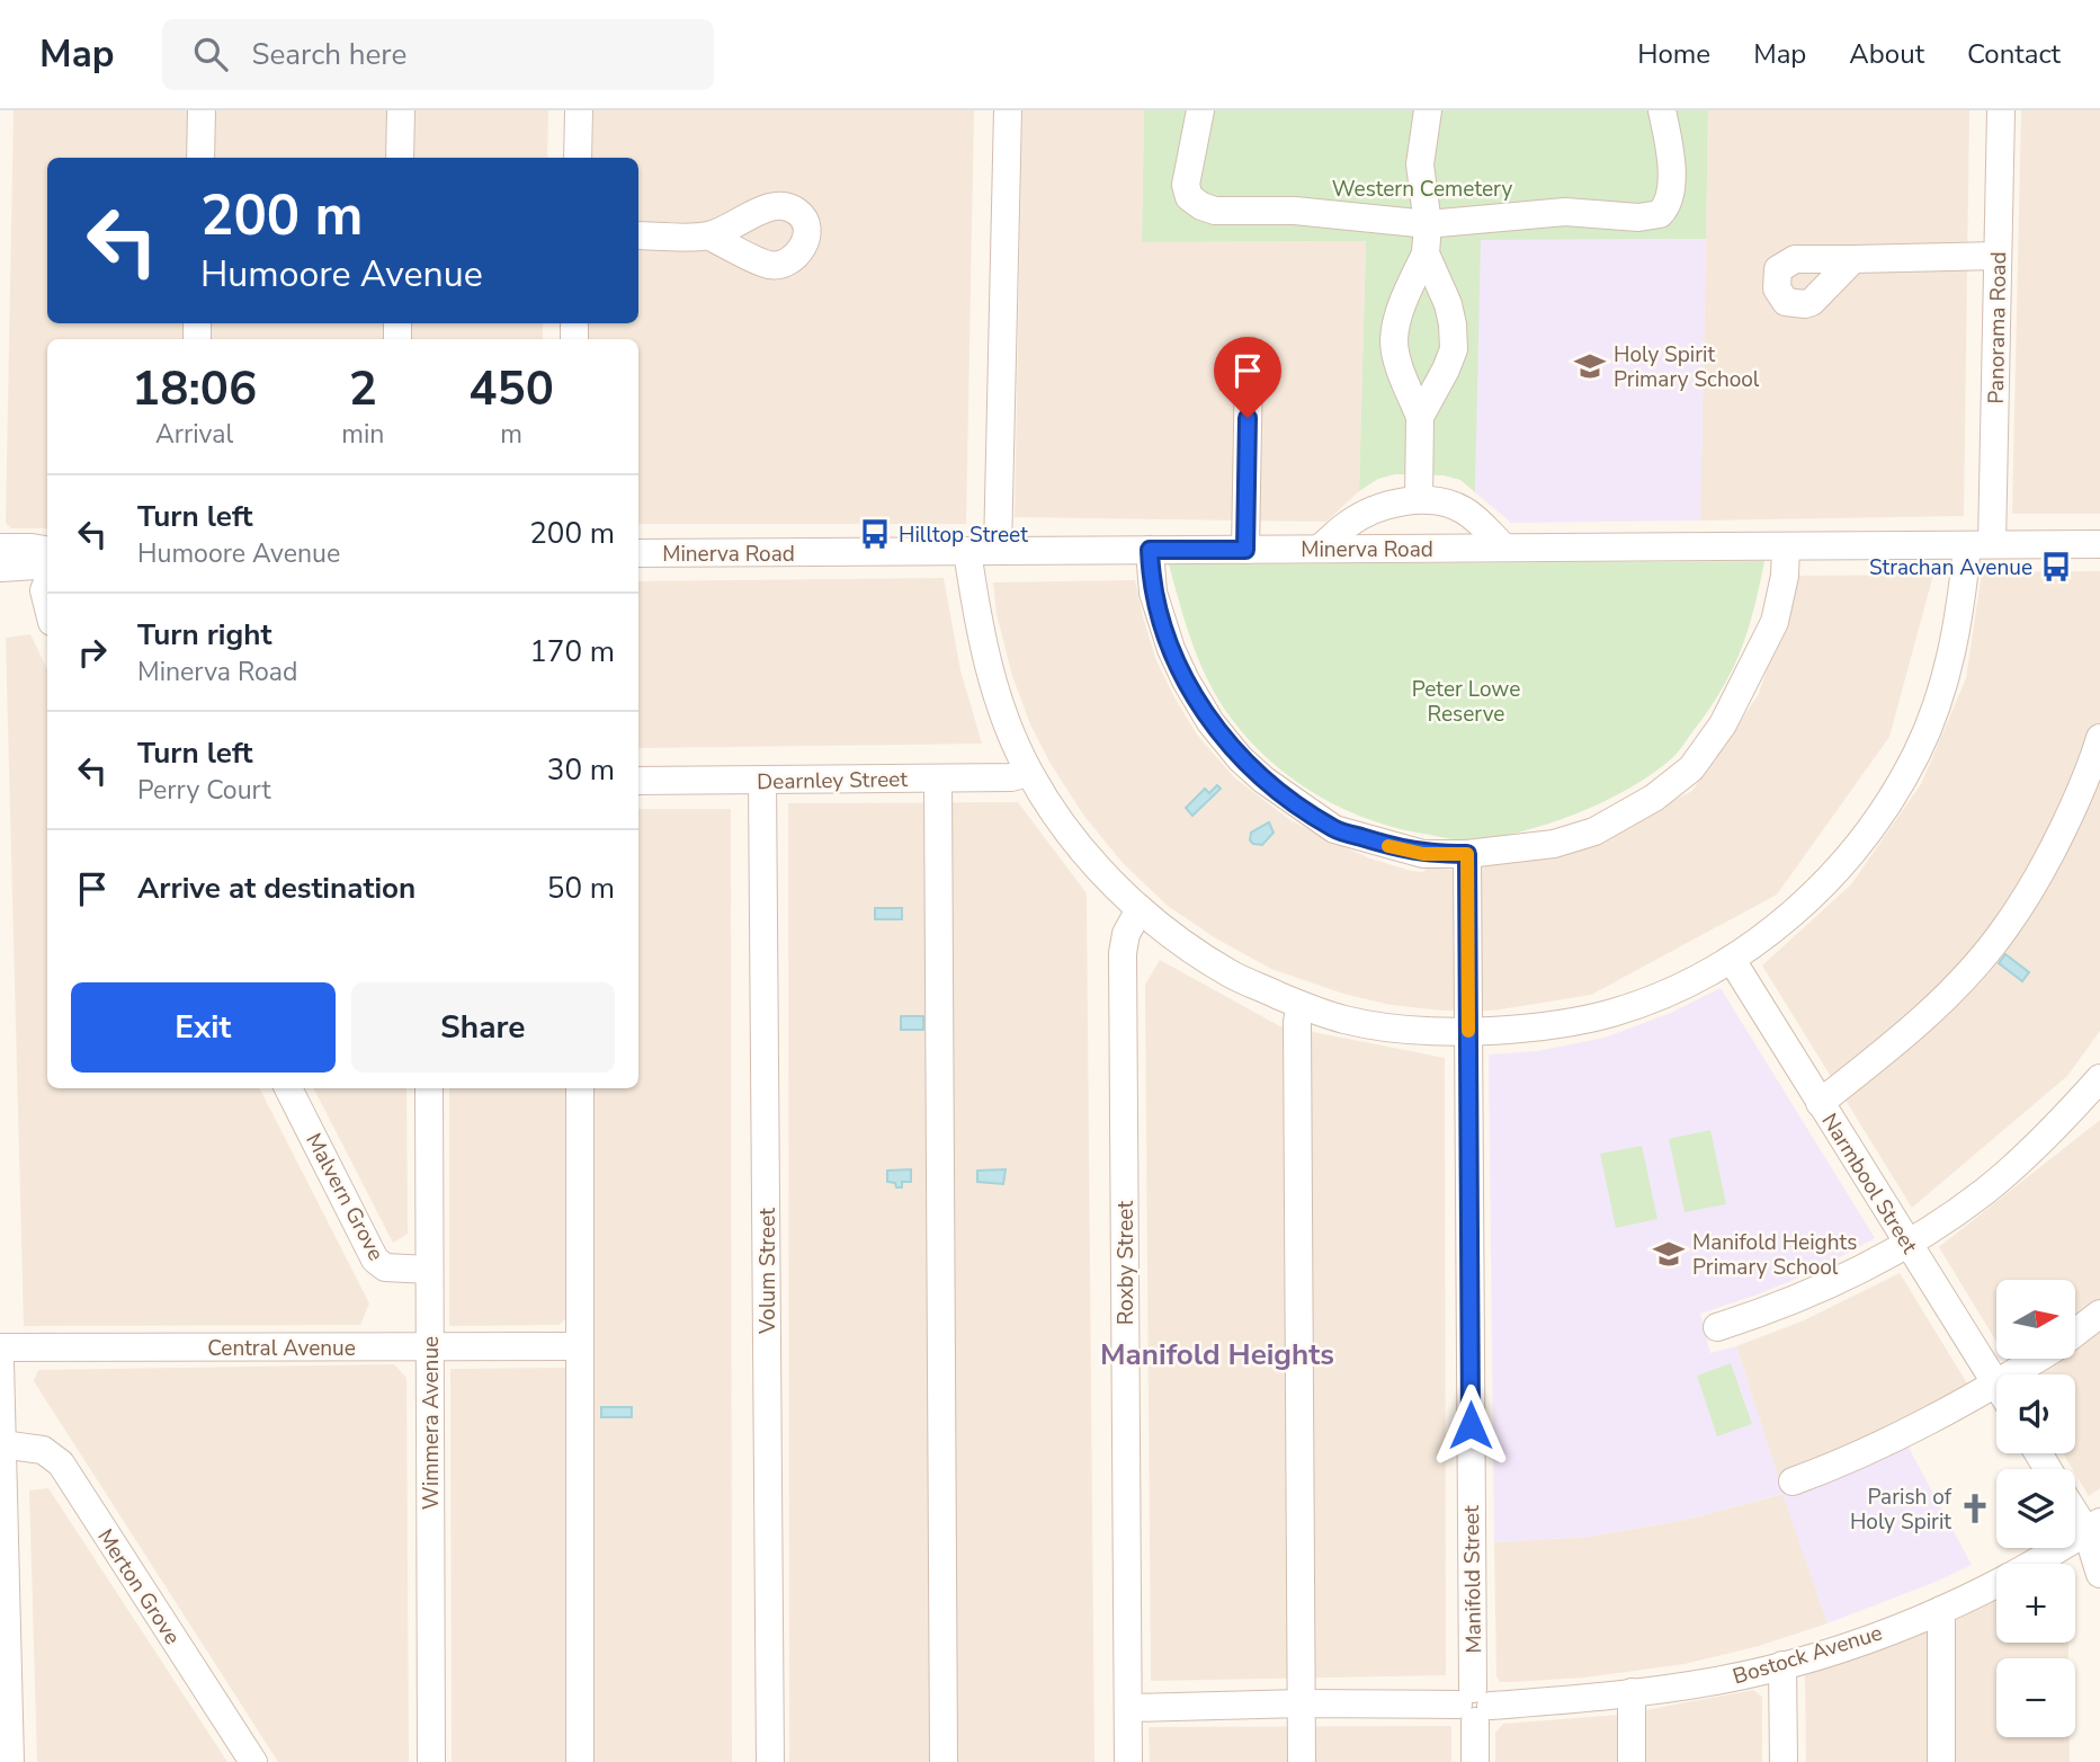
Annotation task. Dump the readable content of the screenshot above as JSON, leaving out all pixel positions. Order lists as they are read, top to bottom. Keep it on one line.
{"streets":{"street":["Panorama Road","Minerva Road","Dearnley Street","Narmbool Street","Malvern Grove","Roxby Street","Volum Street","Central Avenue","Wimmera Avenue","Manifold Street","Merton Grove","Bostock Avenue"]},"crossings":[["Panorama Road","Minerva Road"],["Dearnley Street","Volum Street"],["Malvern Grove","Wimmera Avenue"],["Roxby Street","Bostock Avenue"],["Central Avenue","Wimmera Avenue"],["Manifold Street","Bostock Avenue"]],"districts":["Manifold Heights"],"parks":["Western Cemetery","Peter Lowe Reserve"],"places":{"school or university":["Holy Spirit Primary School","Manifold Heights Primary School"],"bus stop":["Hilltop Street","Strachan Avenue"],"church":["Parish of Holy Spirit"]},"north":"right","page":{"header":"Map","search":"Search here","nav":["Home","Map","About","Contact"],"turn":["200 m","Humoore Avenue"],"eta":["18:06","Arrival","2","min","450","m"],"list":[{"name":"Turn left","note":"Humoore Avenue","value":"200 m"},{"name":"Turn right","note":"Minerva Road","value":"170 m"},{"name":"Turn left","note":"Perry Court","value":"30 m"},{"name":"Arrive at destination","value":"50 m"}],"buttons":["Exit","Share"],"map_buttons":["+","−"]}}
